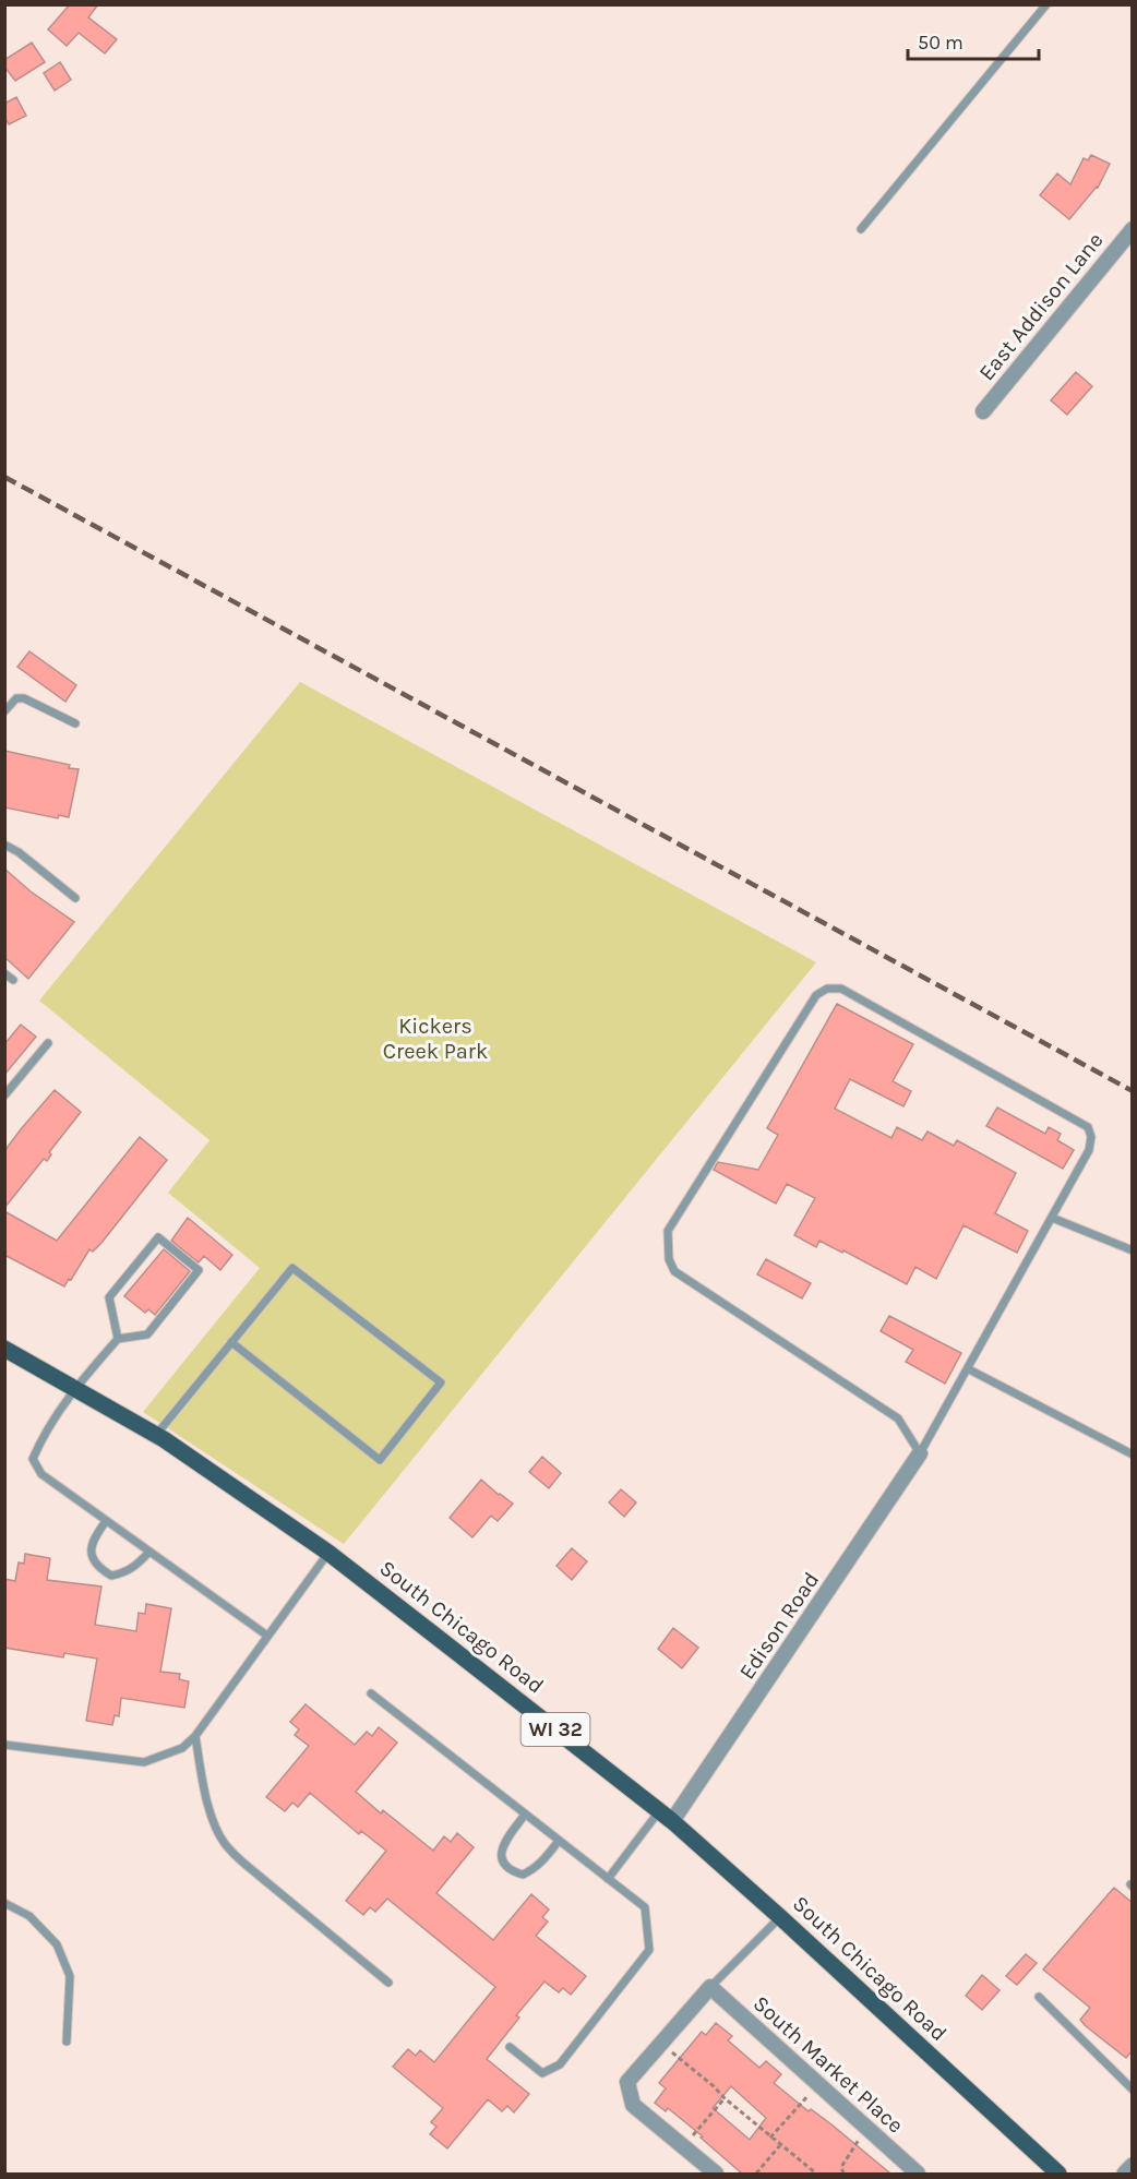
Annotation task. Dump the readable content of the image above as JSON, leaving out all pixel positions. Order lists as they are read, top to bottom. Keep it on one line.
{"streets":{"main road":["South Chicago Road","WI 32"],"street":["East Addison Lane","Edison Road","South Market Place"]},"crossings":[["Edison Road","South Chicago Road"]],"parks":["Kickers Creek Park"],"scale_bar":"50 m"}
